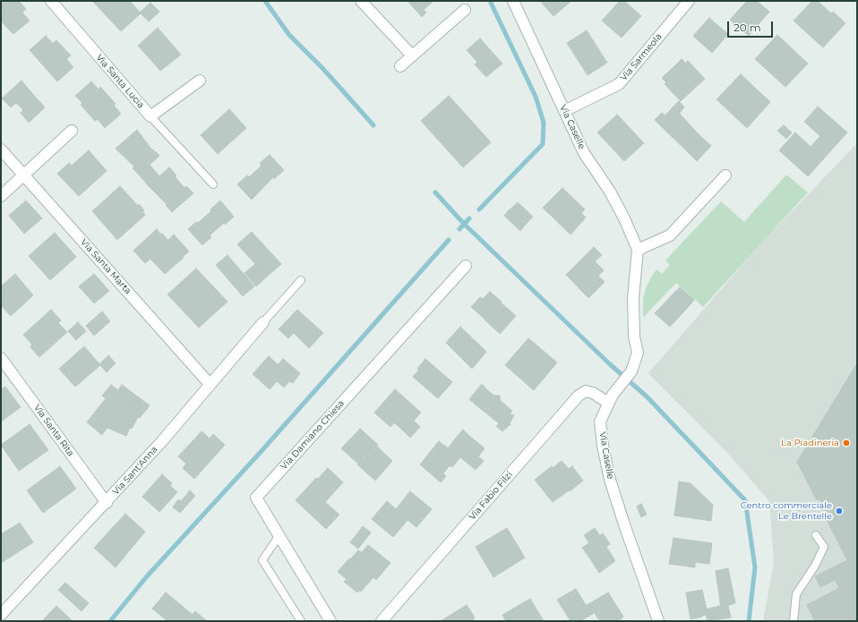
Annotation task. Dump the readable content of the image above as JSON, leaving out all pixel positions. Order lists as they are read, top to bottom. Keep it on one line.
{"streets":{"street":["Via Sarmeola","Via Santa Lucia","Via Caselle","Via Santa Marta","Via Santa Rita","Via Damiano Chiesa","Via Sant'Anna","Via Fabio Filzi"]},"crossings":[["Via Sarmeola","Via Caselle"],["Via Caselle","Via Fabio Filzi"],["Via Santa Marta","Via Sant'Anna"],["Via Santa Rita","Via Sant'Anna"]],"places":["La Piadineria","Centro commerciale Le Brentelle"],"scale_bar":"20 m"}
